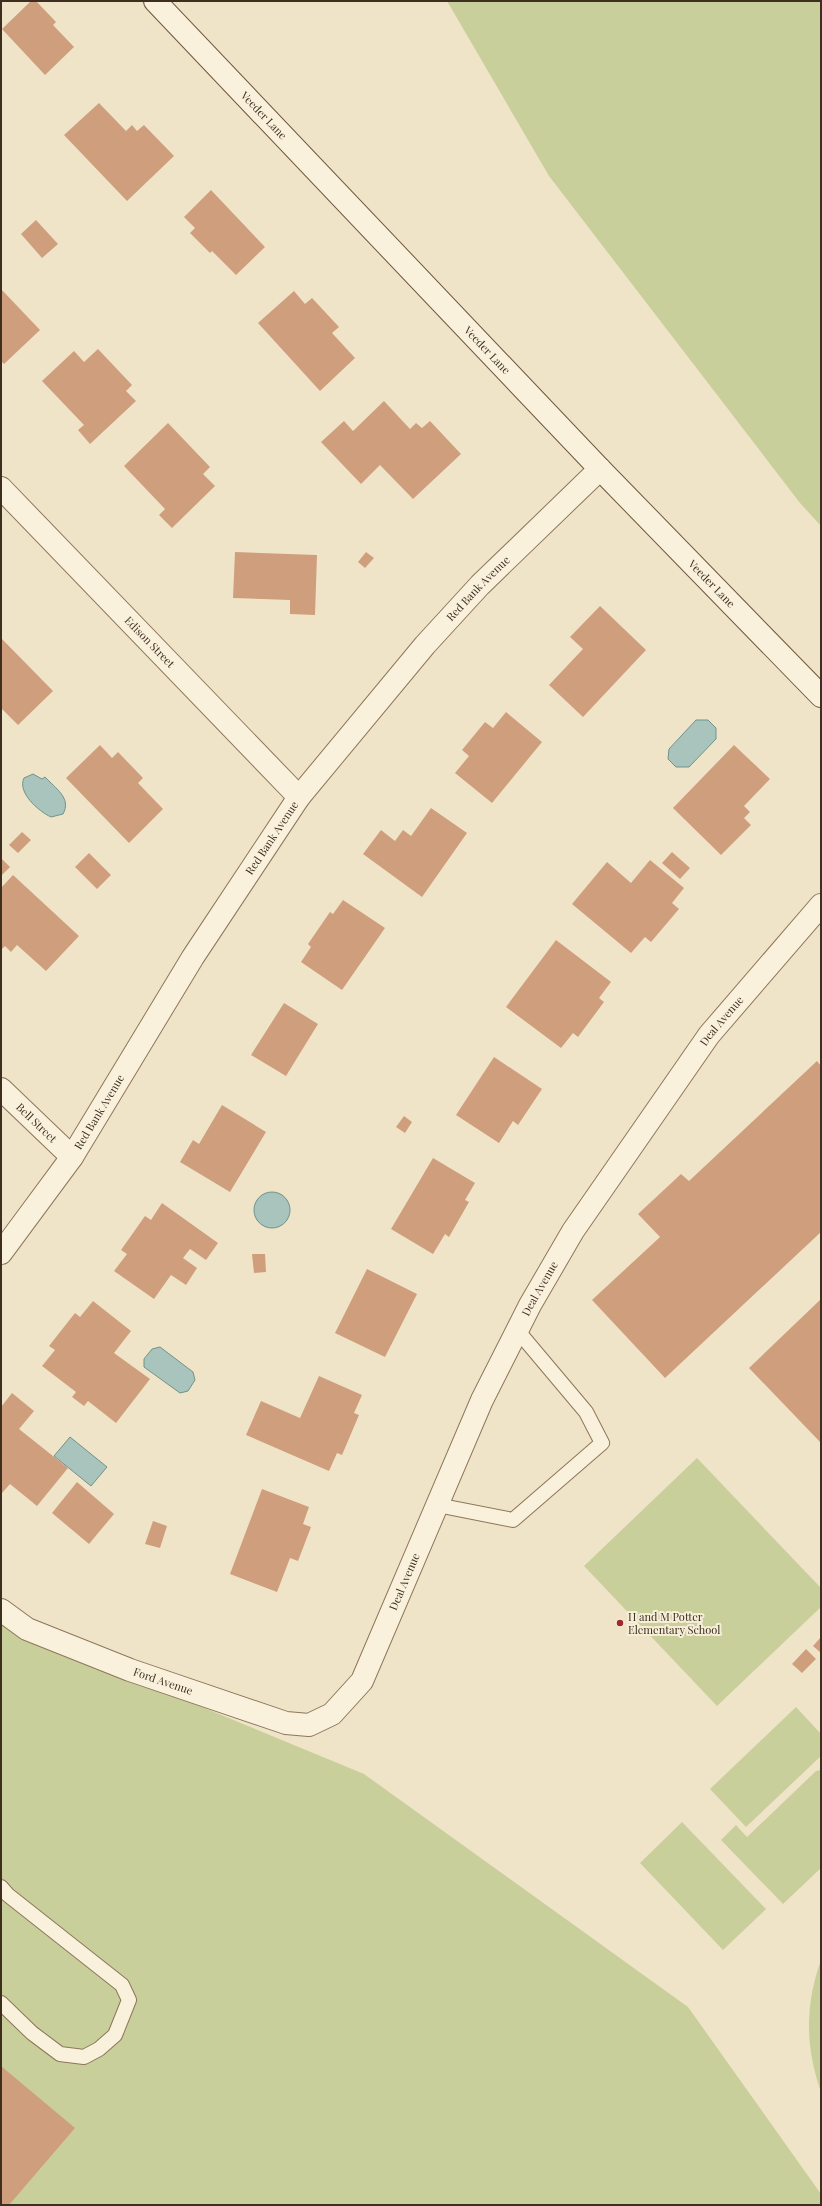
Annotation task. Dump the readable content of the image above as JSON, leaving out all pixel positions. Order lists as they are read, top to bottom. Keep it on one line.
{"streets":{"street":["Veeder Lane","Red Bank Avenue","Edison Street","Deal Avenue","Bell Street","Ford Avenue"]},"crossings":[["Veeder Lane","Red Bank Avenue"],["Red Bank Avenue","Edison Street"],["Red Bank Avenue","Bell Street"],["Deal Avenue","Ford Avenue"]],"places":["H and M Potter Elementary School"]}
